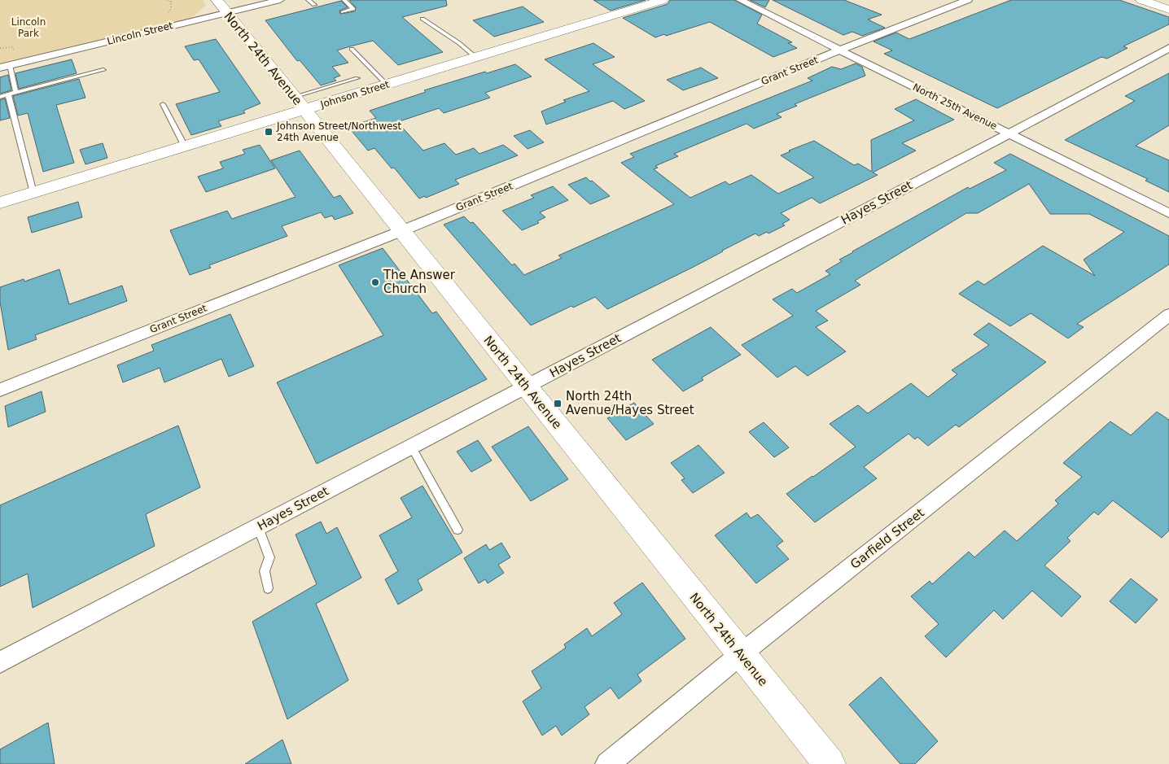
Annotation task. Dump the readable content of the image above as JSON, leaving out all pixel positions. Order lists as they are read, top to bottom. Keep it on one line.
{"streets":{"street":["Lincoln Street","North 24th Avenue","Grant Street","Johnson Street","North 25th Avenue","Hayes Street","Garfield Street"]},"crossings":[["Lincoln Street","North 24th Avenue"],["North 24th Avenue","Grant Street"],["North 24th Avenue","Johnson Street"],["North 24th Avenue","Hayes Street"],["North 24th Avenue","Garfield Street"],["Grant Street","North 25th Avenue"],["North 25th Avenue","Hayes Street"]],"parks":["Lincoln Park"],"places":{"transit":["Johnson Street/Northwest 24th Avenue","North 24th Avenue/Hayes Street"],"other":["The Answer Church"]}}
